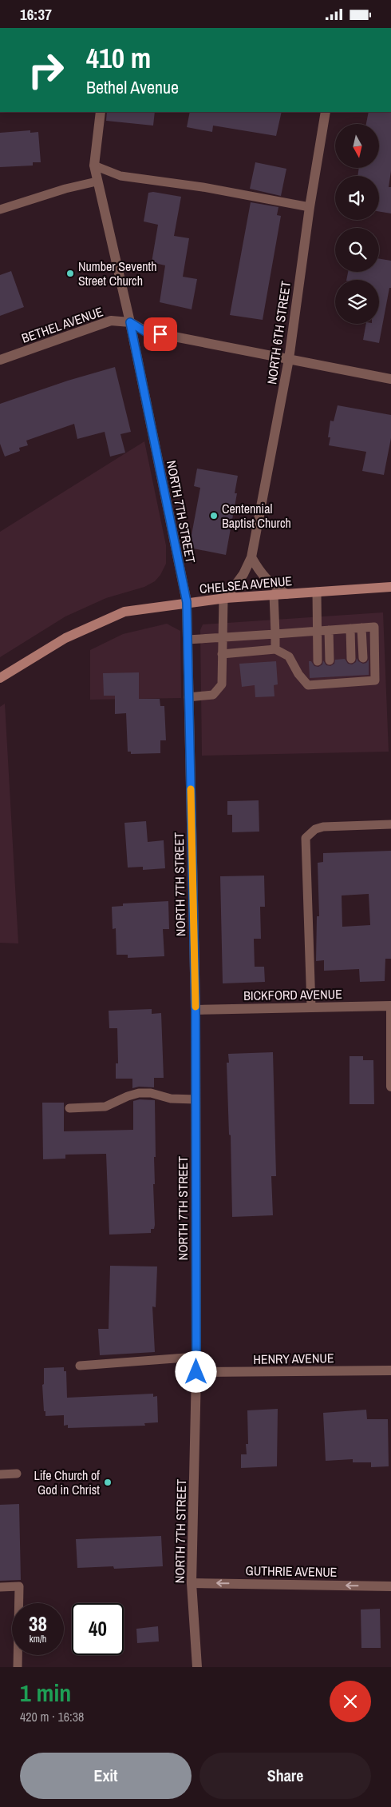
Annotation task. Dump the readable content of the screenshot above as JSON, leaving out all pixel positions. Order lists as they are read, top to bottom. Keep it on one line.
{"streets":{"main road":["CHELSEA AVENUE"],"street":["BETHEL AVENUE","NORTH 6TH STREET","NORTH 7TH STREET","BICKFORD AVENUE","HENRY AVENUE","GUTHRIE AVENUE"]},"crossings":[["BETHEL AVENUE","NORTH 6TH STREET"],["BETHEL AVENUE","NORTH 7TH STREET"],["NORTH 6TH STREET","CHELSEA AVENUE"],["NORTH 7TH STREET","CHELSEA AVENUE"],["NORTH 7TH STREET","BICKFORD AVENUE"],["NORTH 7TH STREET","HENRY AVENUE"],["NORTH 7TH STREET","GUTHRIE AVENUE"]],"one_way":["GUTHRIE AVENUE"],"places":["Number Seventh Street Church","Centennial Baptist Church","Life Church of God in Christ"],"north":"bottom","page":{"status":"16:37","turn":["410 m","Bethel Avenue"],"speed":"38 km/h","limit":"40","heading":["1 min","420 m · 16:38"],"buttons":["Exit","Share"]}}
